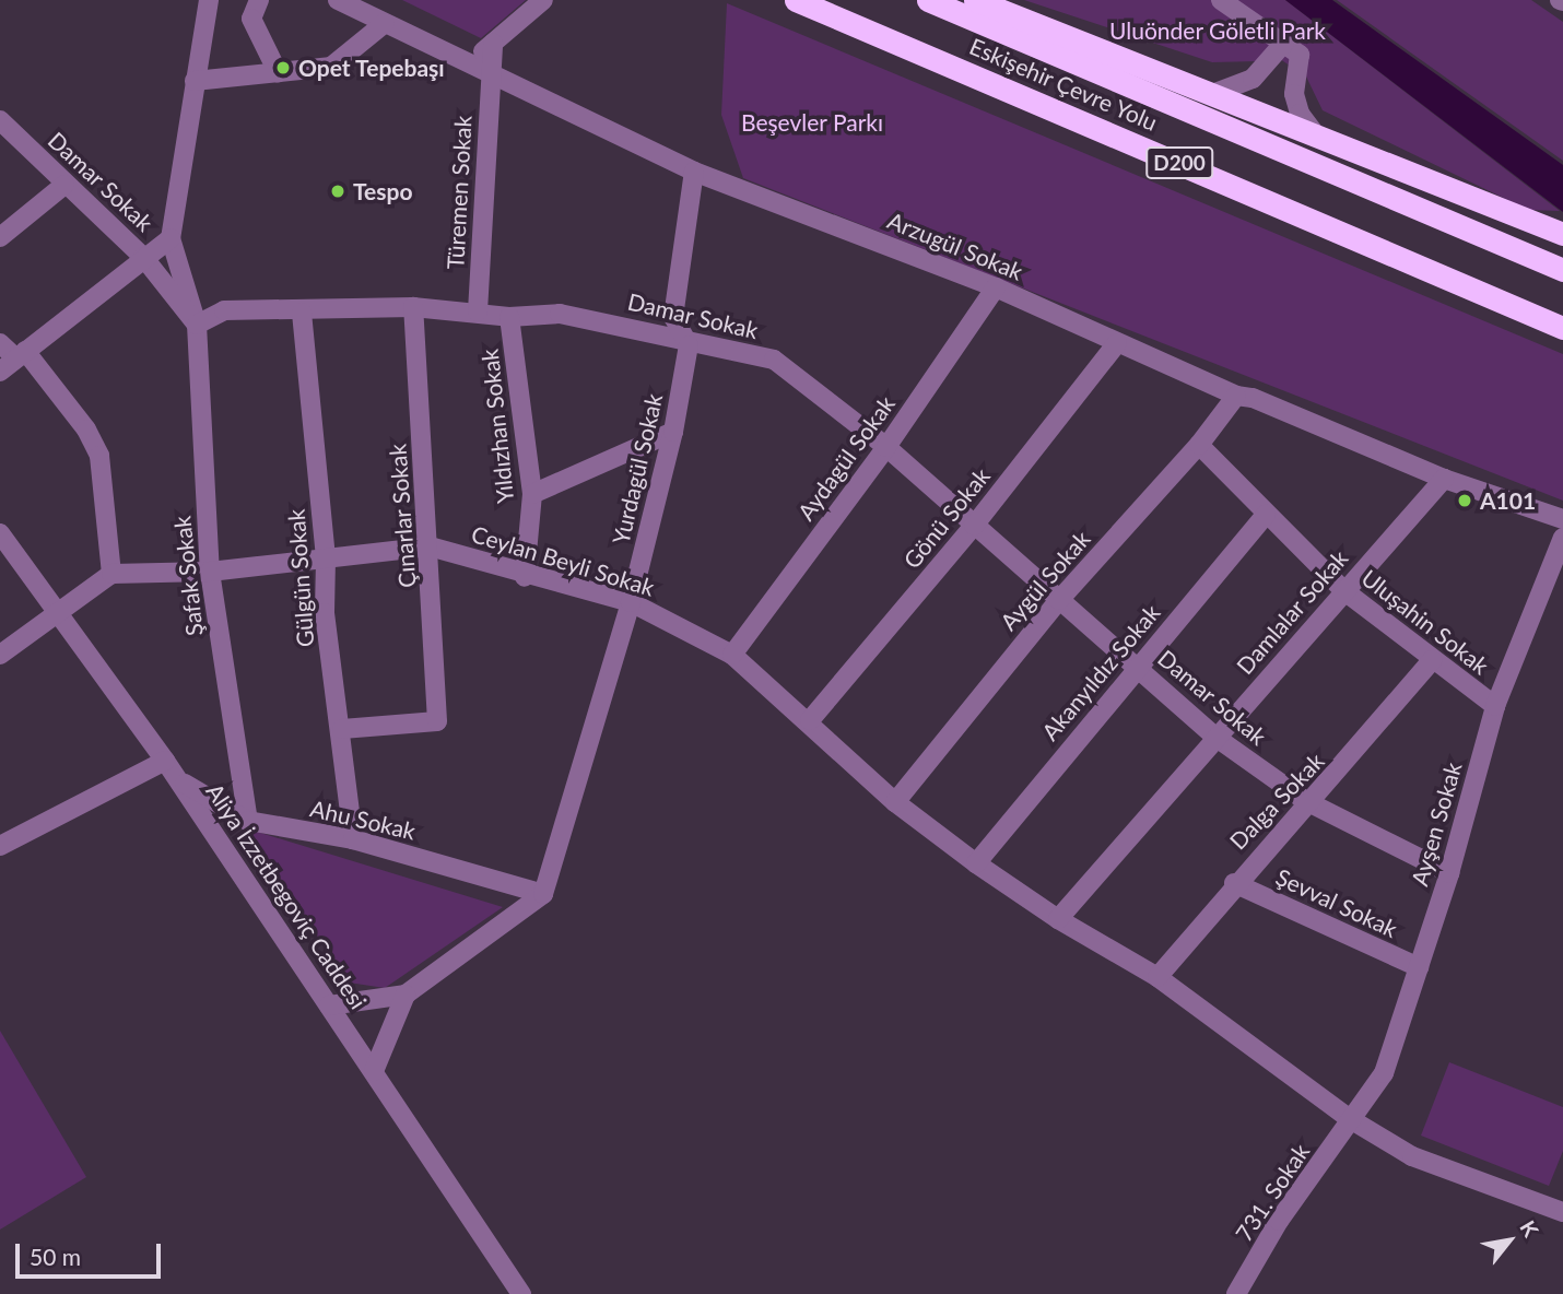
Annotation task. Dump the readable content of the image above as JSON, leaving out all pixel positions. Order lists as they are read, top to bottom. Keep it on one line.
{"streets":{"highway":["Eskişehir Çevre Yolu","D200"],"street":["Damar Sokak","Türemen Sokak","Arzugül Sokak","Yıldızhan Sokak","Aydagül Sokak","Yurdagül Sokak","Çınarlar Sokak","Gönü Sokak","Ceylan Beyli Sokak","Şafak Sokak","Gülgün Sokak","Aygül Sokak","Damlalar Sokak","Uluşahin Sokak","Akanyıldız Sokak","Dalga Sokak","Ahu Sokak","Ayşen Sokak","Aliya İzzetbegoviç Caddesi","Şevval Sokak","731. Sokak"]},"crossings":[["Damar Sokak","Türemen Sokak"],["Damar Sokak","Yıldızhan Sokak"],["Damar Sokak","Aydagül Sokak"],["Damar Sokak","Yurdagül Sokak"],["Damar Sokak","Çınarlar Sokak"],["Damar Sokak","Gönü Sokak"],["Damar Sokak","Şafak Sokak"],["Damar Sokak","Gülgün Sokak"],["Damar Sokak","Aygül Sokak"],["Damar Sokak","Damlalar Sokak"],["Damar Sokak","Akanyıldız Sokak"],["Damar Sokak","Dalga Sokak"],["Damar Sokak","Ayşen Sokak"],["Türemen Sokak","Arzugül Sokak"],["Arzugül Sokak","Aydagül Sokak"],["Arzugül Sokak","Gönü Sokak"],["Arzugül Sokak","Aygül Sokak"],["Arzugül Sokak","Damlalar Sokak"],["Yıldızhan Sokak","Ceylan Beyli Sokak"],["Aydagül Sokak","Ceylan Beyli Sokak"],["Yurdagül Sokak","Ceylan Beyli Sokak"],["Yurdagül Sokak","Ahu Sokak"],["Çınarlar Sokak","Ceylan Beyli Sokak"],["Çınarlar Sokak","Gülgün Sokak"],["Gönü Sokak","Ceylan Beyli Sokak"],["Ceylan Beyli Sokak","Şafak Sokak"],["Ceylan Beyli Sokak","Gülgün Sokak"],["Ceylan Beyli Sokak","Aygül Sokak"],["Ceylan Beyli Sokak","Damlalar Sokak"],["Ceylan Beyli Sokak","Akanyıldız Sokak"],["Ceylan Beyli Sokak","Dalga Sokak"],["Ceylan Beyli Sokak","Ayşen Sokak"],["Ceylan Beyli Sokak","731. Sokak"],["Şafak Sokak","Ahu Sokak"],["Gülgün Sokak","Ahu Sokak"],["Aygül Sokak","Uluşahin Sokak"],["Damlalar Sokak","Uluşahin Sokak"],["Uluşahin Sokak","Akanyıldız Sokak"],["Uluşahin Sokak","Dalga Sokak"],["Uluşahin Sokak","Ayşen Sokak"],["Dalga Sokak","Şevval Sokak"],["Ahu Sokak","Aliya İzzetbegoviç Caddesi"],["Ayşen Sokak","Şevval Sokak"],["Ayşen Sokak","731. Sokak"]],"parks":["Uluönder Göletli Park","Beşevler Parkı"],"places":["Opet Tepebaşı","Tespo","A101"],"scale_bar":"50 m","north":"top right"}
